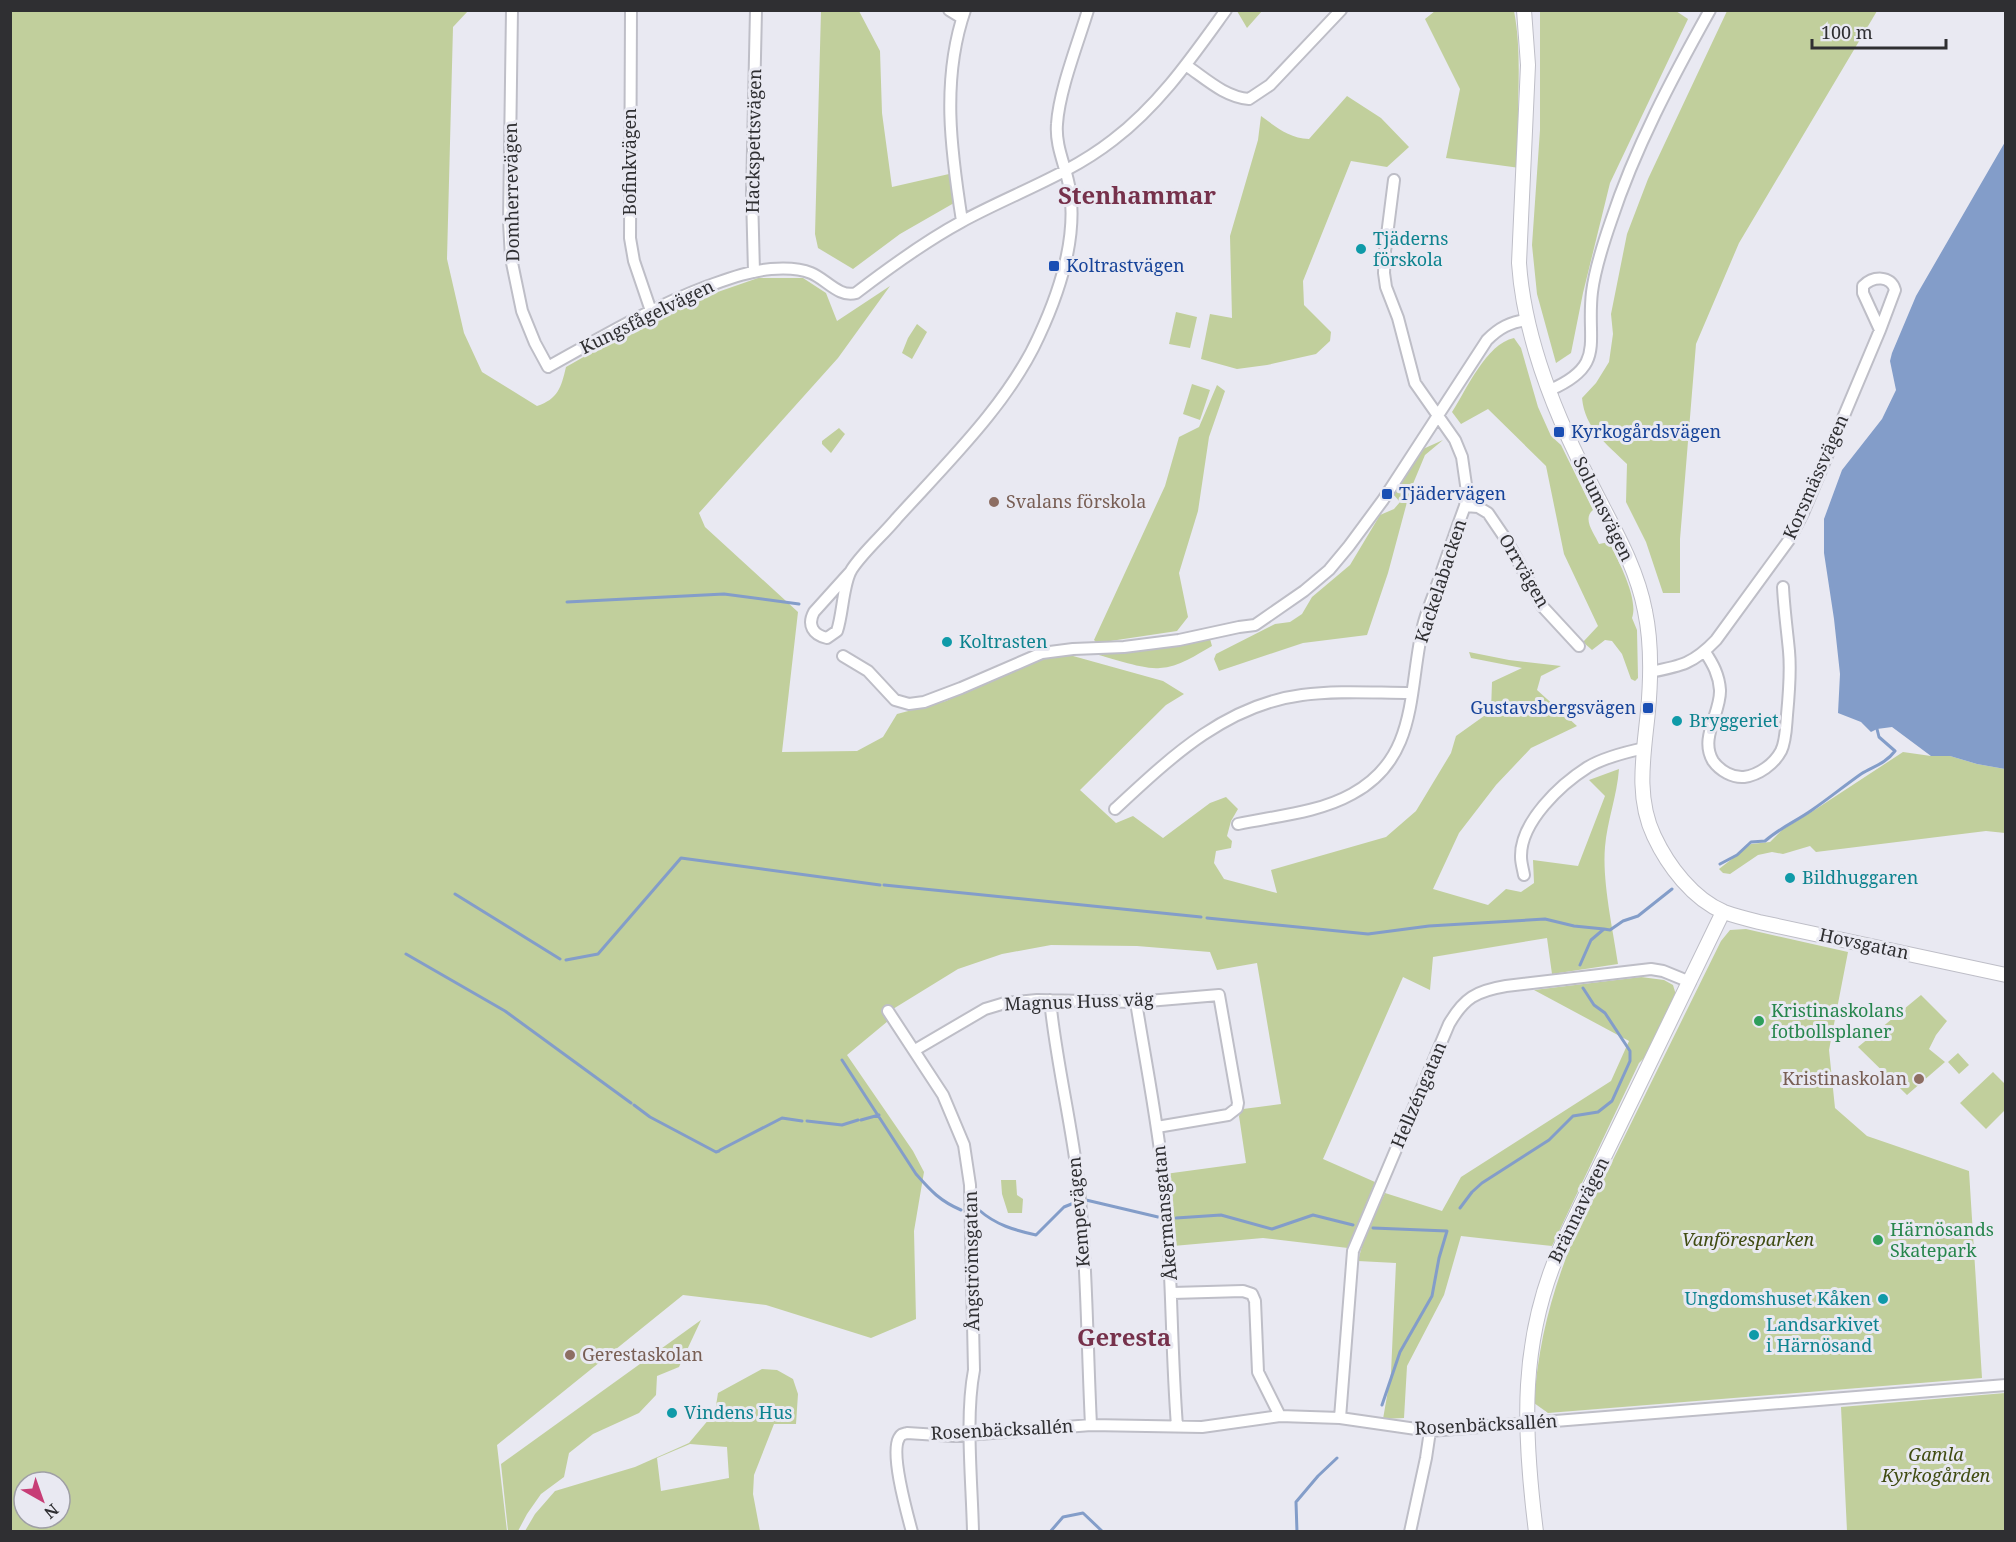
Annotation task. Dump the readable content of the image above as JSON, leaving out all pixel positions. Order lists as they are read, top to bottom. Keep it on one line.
{"streets":{"main road":["Solumsvägen","Hovsgatan","Brännavägen"],"street":["Hackspettsvägen","Bofinkvägen","Domherrevägen","Kungsfågelvägen","Korsmässvägen","Orrvägen","Kackelabacken","Magnus Huss väg","Hellzéngatan","Kempevägen","Åkermansgatan","Ångströmsgatan","Rosenbäcksallén"]},"crossings":[["Hackspettsvägen","Kungsfågelvägen"],["Bofinkvägen","Kungsfågelvägen"],["Domherrevägen","Kungsfågelvägen"],["Korsmässvägen","Solumsvägen"],["Solumsvägen","Hovsgatan"],["Solumsvägen","Brännavägen"],["Orrvägen","Kackelabacken"],["Hovsgatan","Brännavägen"],["Magnus Huss väg","Kempevägen"],["Magnus Huss väg","Åkermansgatan"],["Magnus Huss väg","Ångströmsgatan"],["Hellzéngatan","Brännavägen"],["Hellzéngatan","Rosenbäcksallén"],["Brännavägen","Rosenbäcksallén"],["Kempevägen","Rosenbäcksallén"],["Åkermansgatan","Rosenbäcksallén"],["Ångströmsgatan","Rosenbäcksallén"]],"districts":["Stenhammar","Geresta"],"parks":["Vanföresparken","Gamla Kyrkogården"],"places":{"other":["Tjäderns förskola","Svalans förskola","Koltrasten","Bryggeriet","Bildhuggaren","Kristinaskolans fotbollsplaner","Kristinaskolan","Härnösands Skatepark","Ungdomshuset Kåken","Landsarkivet i Härnösand","Gerestaskolan","Vindens Hus"],"transit":["Koltrastvägen","Kyrkogårdsvägen","Tjädervägen","Gustavsbergsvägen"]},"scale_bar":"100 m","north":"bottom right"}
